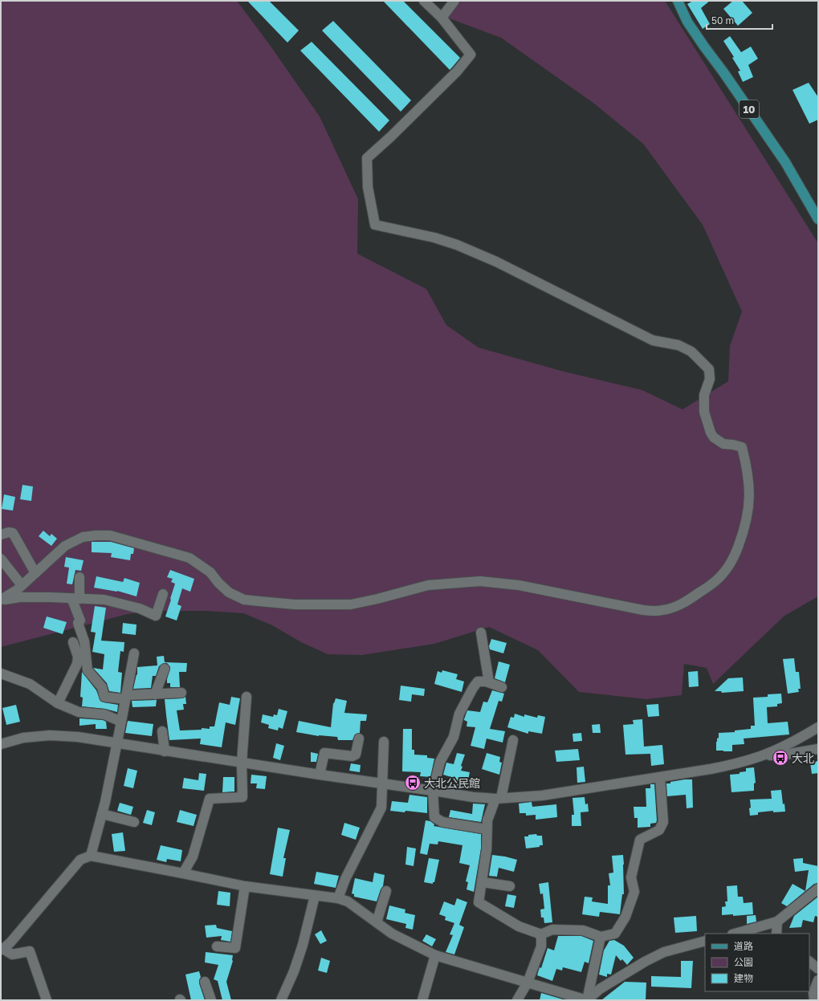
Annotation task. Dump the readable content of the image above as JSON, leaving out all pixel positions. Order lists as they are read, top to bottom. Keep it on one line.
{"streets":{"main road":["10"]},"places":{"bus stop":["大北","大北公民館"]},"legend":["道路","公園","建物"],"scale_bar":"50 m"}
